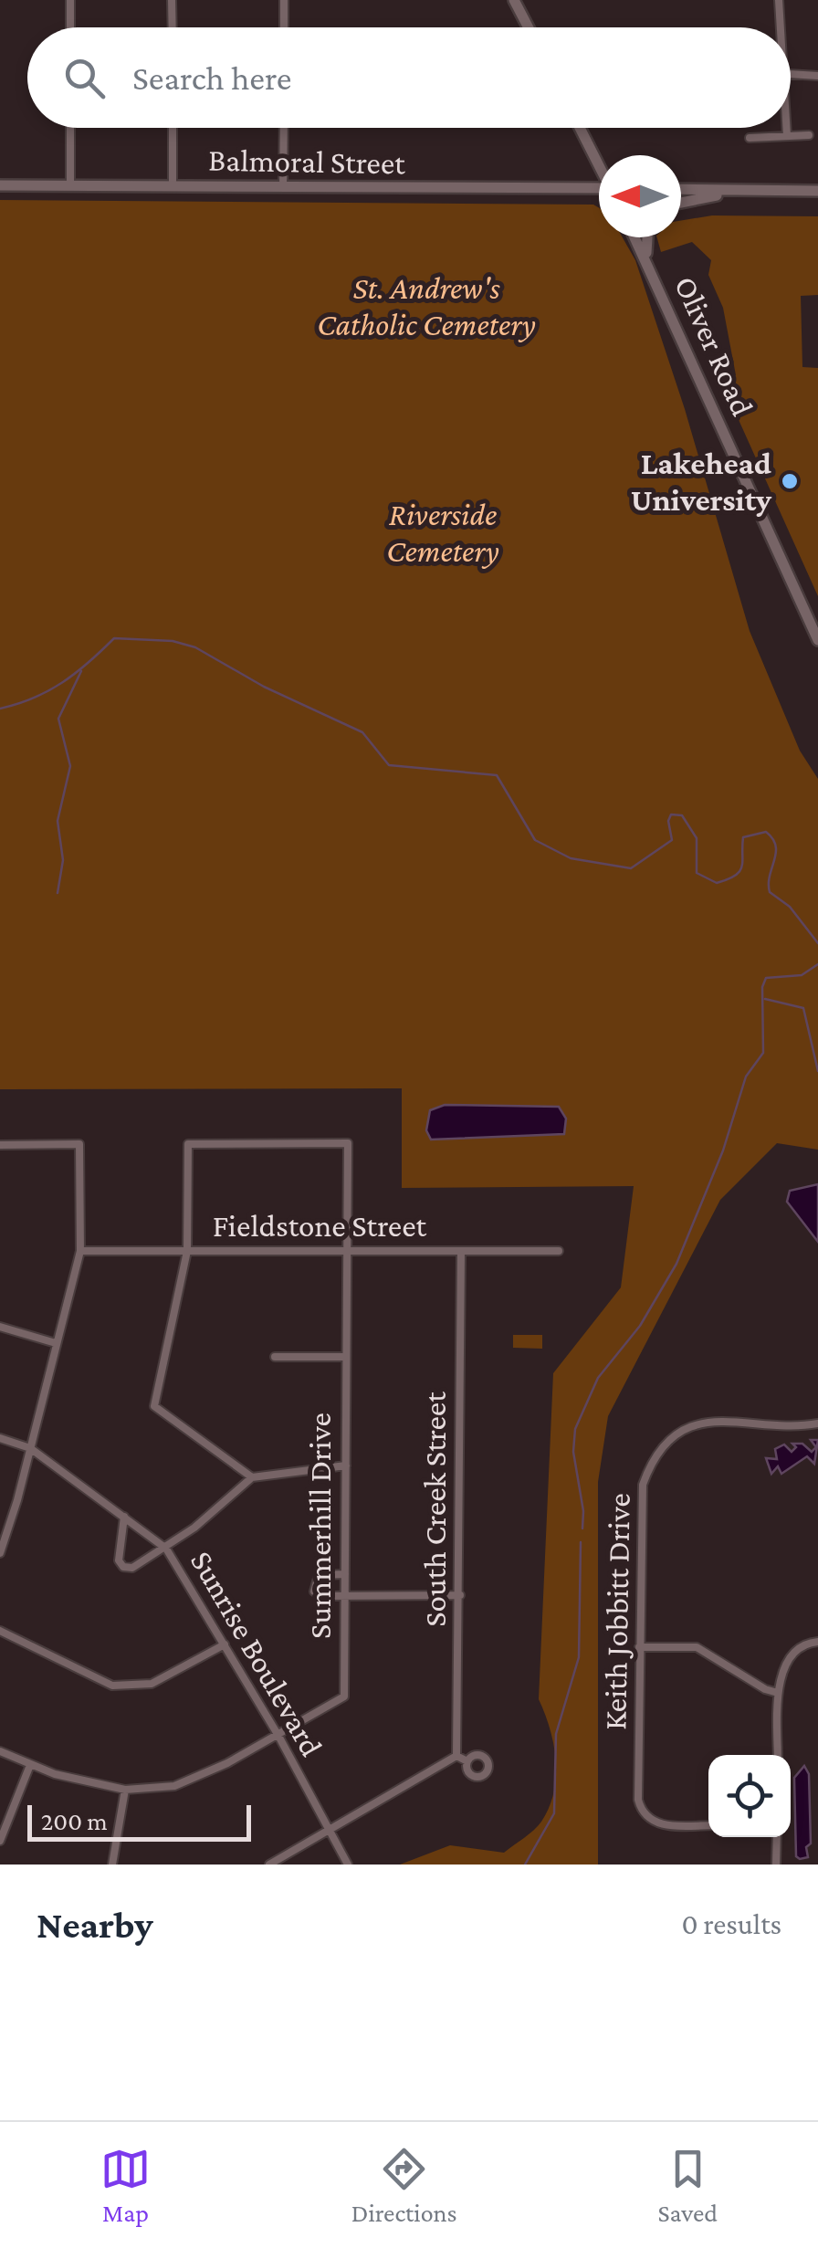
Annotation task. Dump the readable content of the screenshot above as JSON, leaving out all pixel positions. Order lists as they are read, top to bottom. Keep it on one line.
{"streets":{"main road":["Balmoral Street","Oliver Road"],"street":["Fieldstone Street","South Creek Street","Summerhill Drive","Keith Jobbitt Drive","Sunrise Boulevard"]},"crossings":[["Fieldstone Street","South Creek Street"],["Fieldstone Street","Summerhill Drive"],["Summerhill Drive","Sunrise Boulevard"]],"parks":["St. Andrew's Catholic Cemetery","Riverside Cemetery"],"places":["Lakehead University"],"scale_bar":"200 m","north":"left","page":{"search":"Search here","scale":"200 m","heading":["Nearby","0 results"],"nav":["Map","Directions","Saved"]}}
